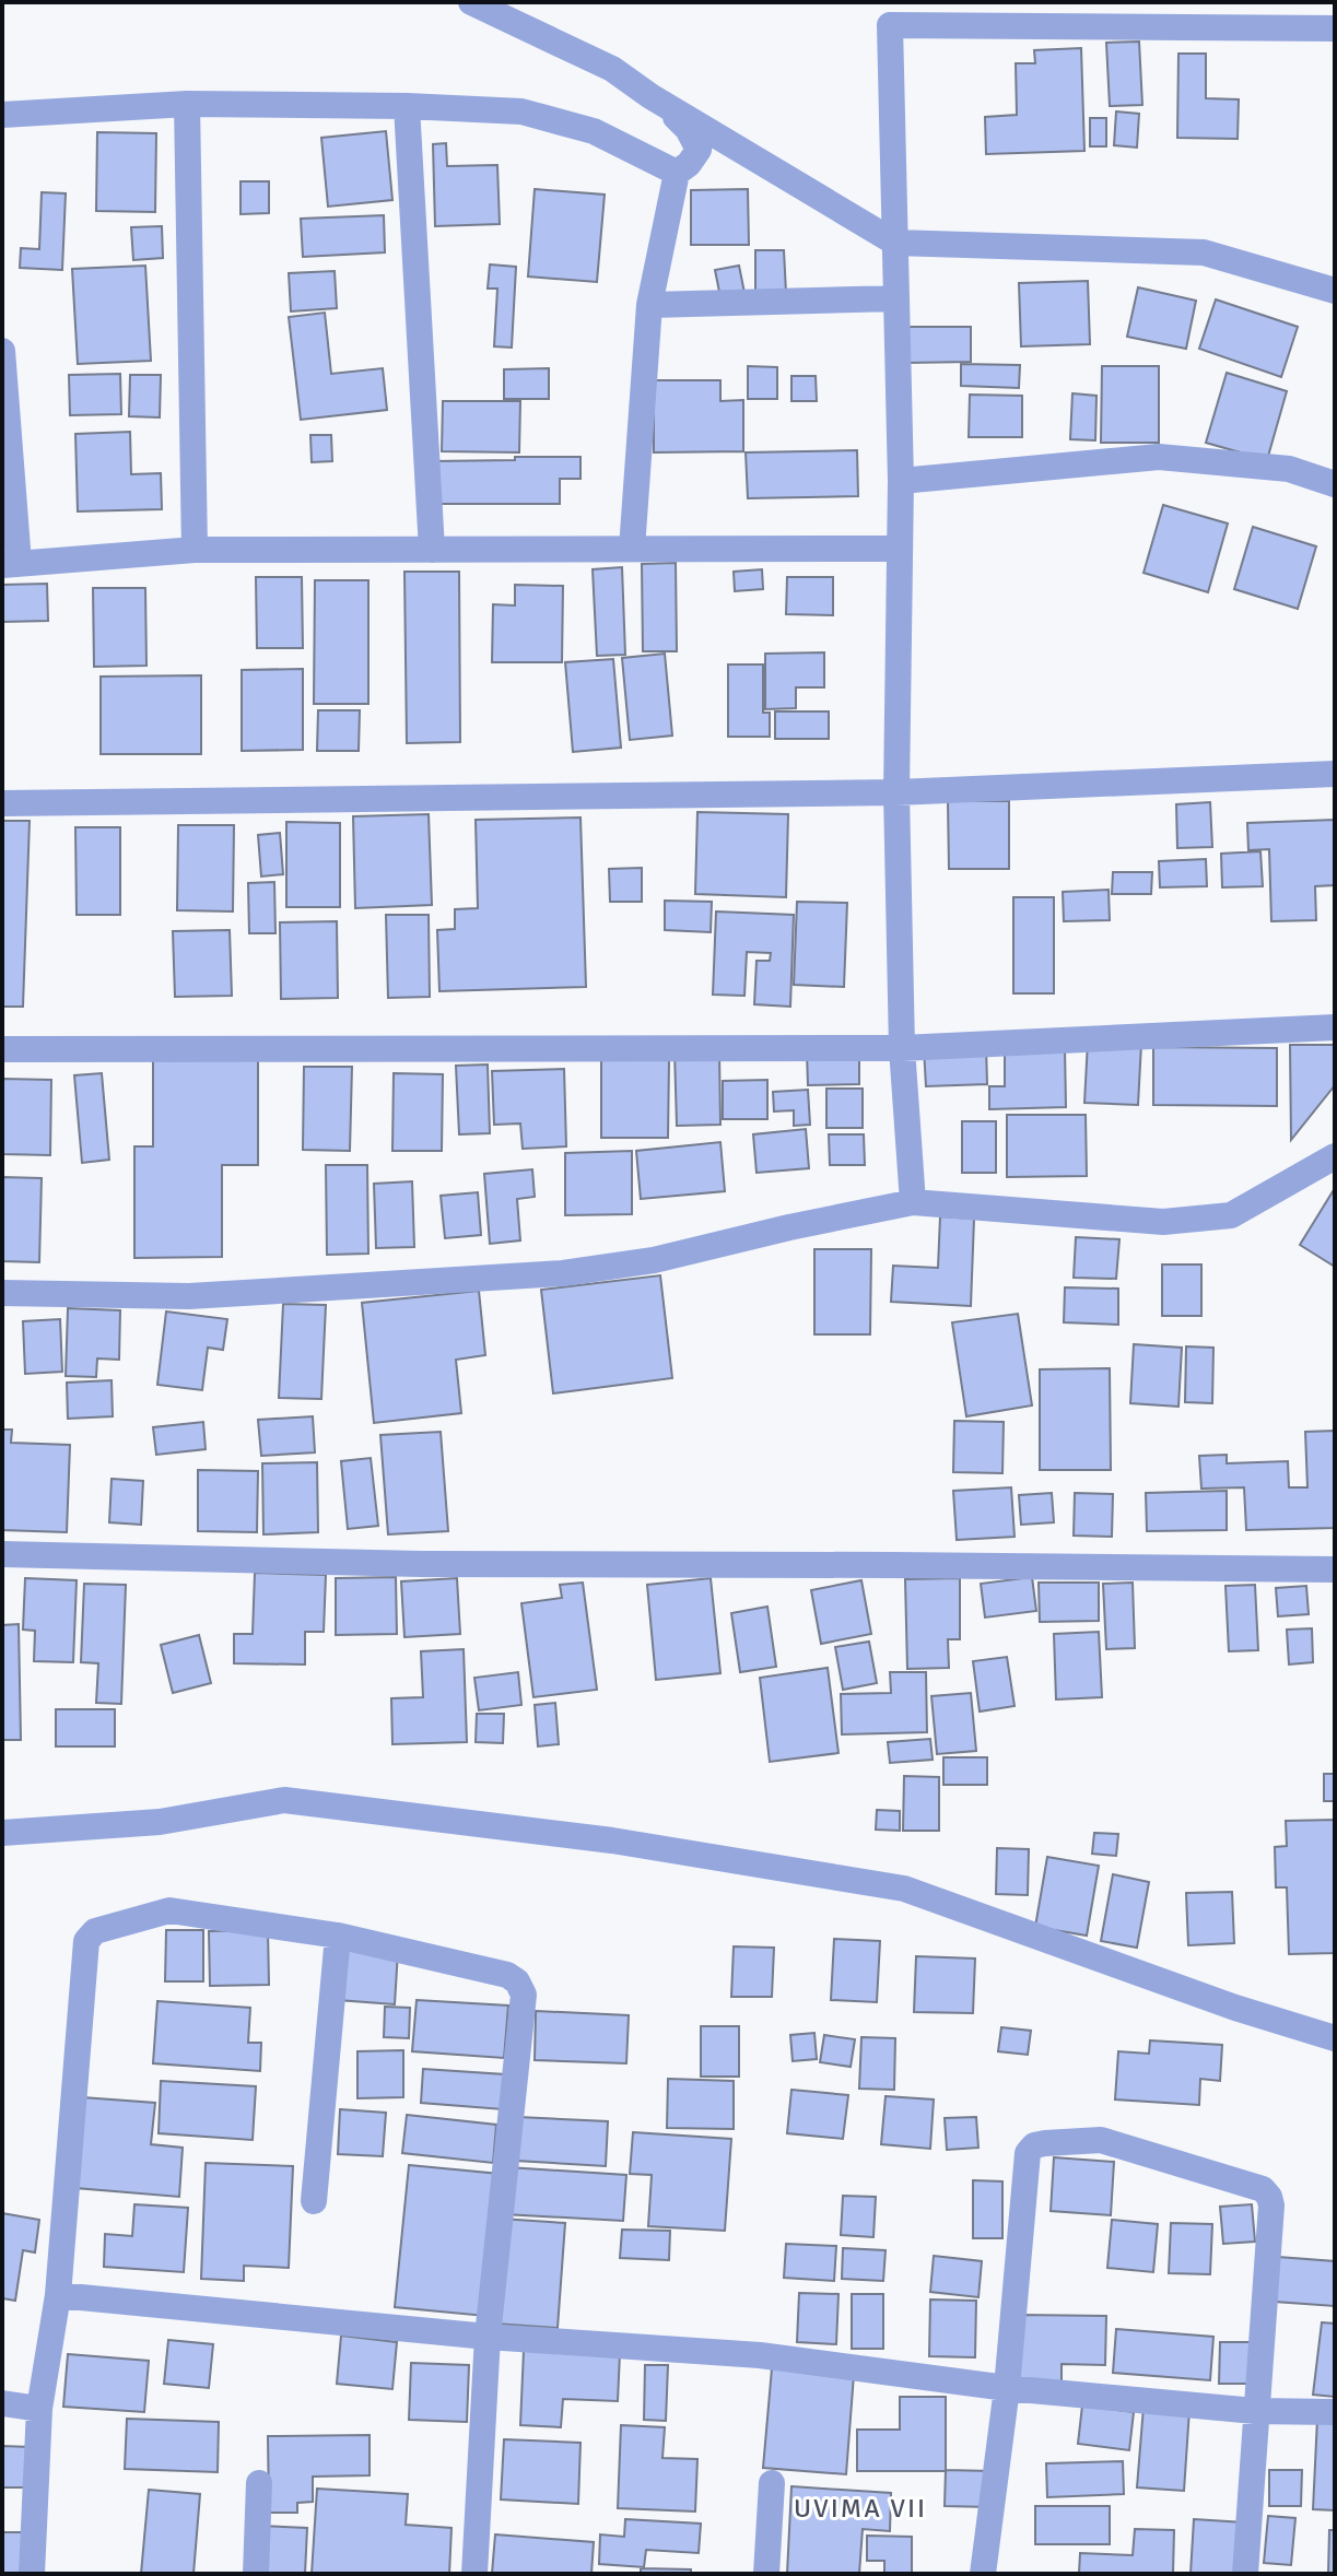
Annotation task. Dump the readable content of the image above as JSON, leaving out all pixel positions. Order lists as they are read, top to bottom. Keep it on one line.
{"districts":["UVIMA VII"]}
